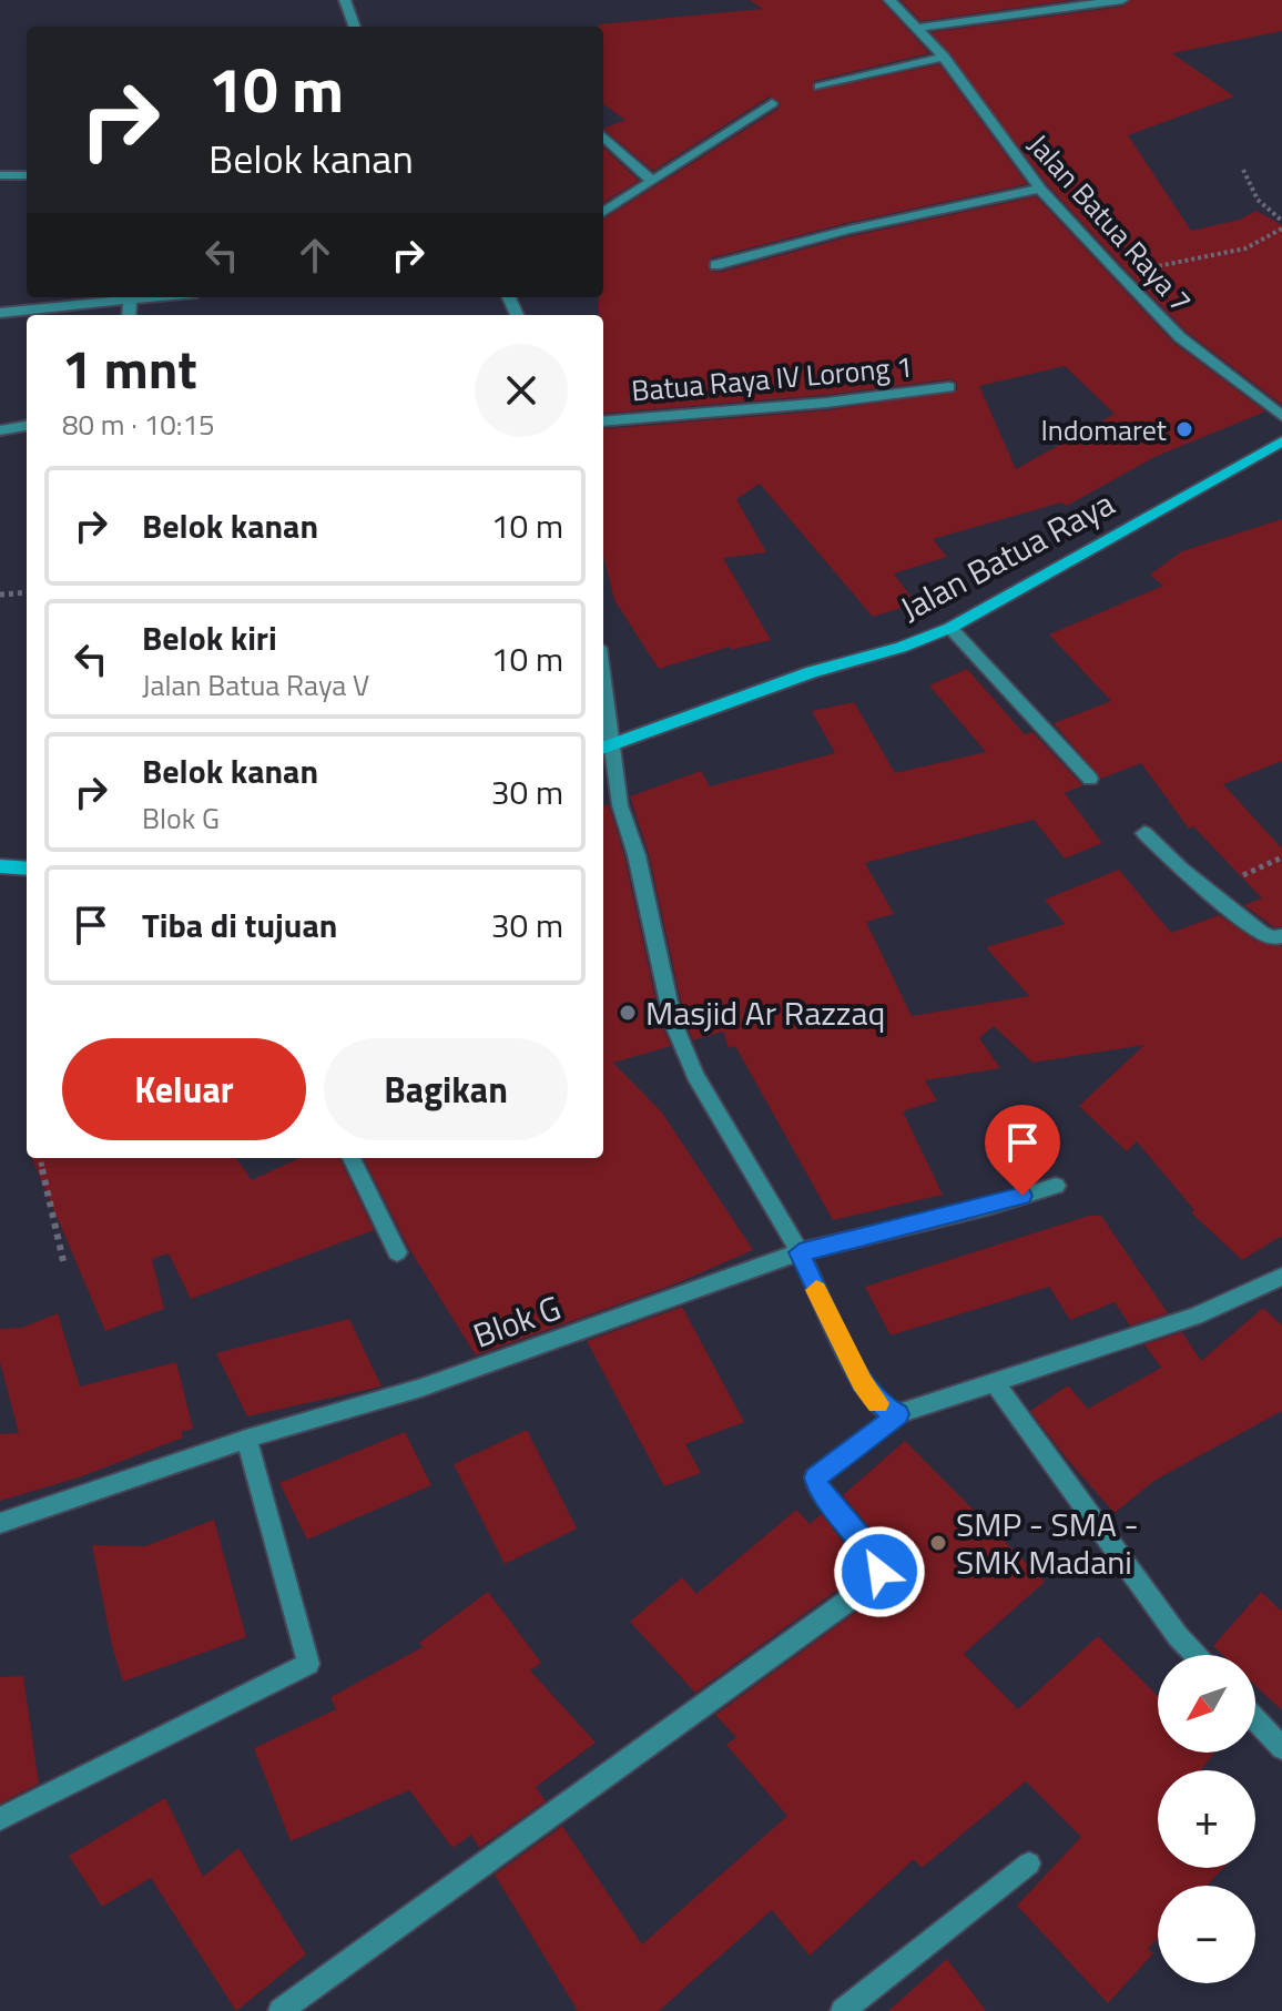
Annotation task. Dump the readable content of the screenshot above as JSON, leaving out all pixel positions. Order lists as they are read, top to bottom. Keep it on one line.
{"streets":{"main road":["Jalan Batua Raya"],"street":["Jalan Batua Raya 7","Batua Raya IV Lorong 1","Blok G"]},"places":["Indomaret","Masjid Ar Razzaq","SMP - SMA - SMK Madani"],"north":"bottom left","page":{"turn":["10 m","Belok kanan"],"heading":["1 mnt","80 m · 10:15"],"list":[{"name":"Belok kanan","value":"10 m"},{"name":"Belok kiri","note":"Jalan Batua Raya V","value":"10 m"},{"name":"Belok kanan","note":"Blok G","value":"30 m"},{"name":"Tiba di tujuan","value":"30 m"}],"buttons":["Keluar","Bagikan"],"map_buttons":["+","−"]}}
